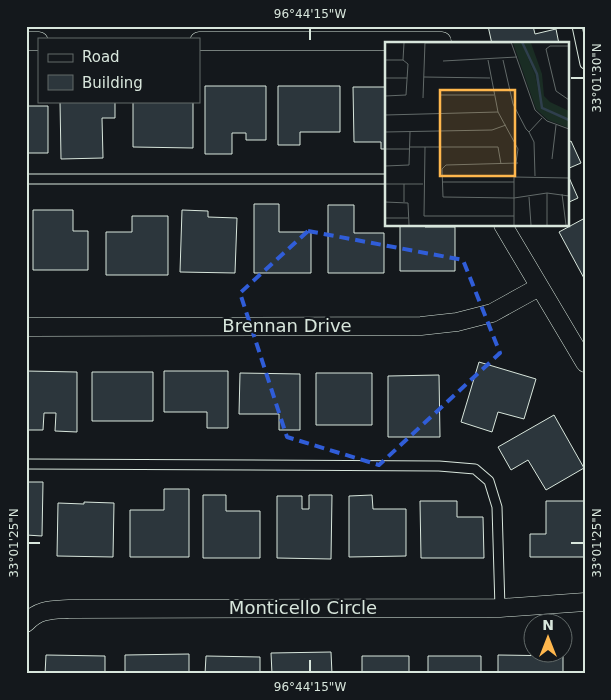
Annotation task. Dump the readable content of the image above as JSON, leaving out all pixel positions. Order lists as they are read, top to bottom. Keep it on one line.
{"streets":{"street":["Brennan Drive","Monticello Circle"]},"legend":["Road","Building"],"north":"top","coordinates":["96°44'15\"W","33°01'30\"N","33°01'25\"N"]}
